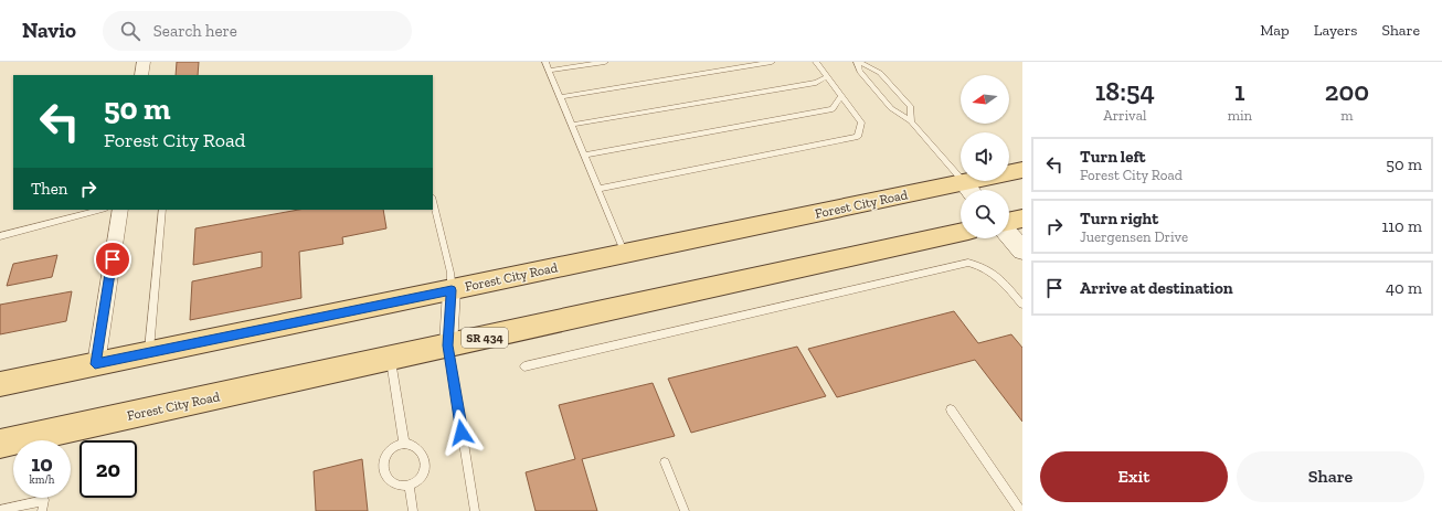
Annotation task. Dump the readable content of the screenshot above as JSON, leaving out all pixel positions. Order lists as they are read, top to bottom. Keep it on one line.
{"streets":{"main road":["Forest City Road","SR 434"]},"north":"left","page":{"header":"Navio","search":"Search here","nav":["Map","Layers","Share"],"eta":["18:54","Arrival","1","min","200","m"],"turn":["50 m","Forest City Road"],"list":[{"name":"Turn left","note":"Forest City Road","value":"50 m"},{"name":"Turn right","note":"Juergensen Drive","value":"110 m"},{"name":"Arrive at destination","value":"40 m"}],"then":"Then","speed":"10 km/h","limit":"20","buttons":["Exit","Share"]}}
